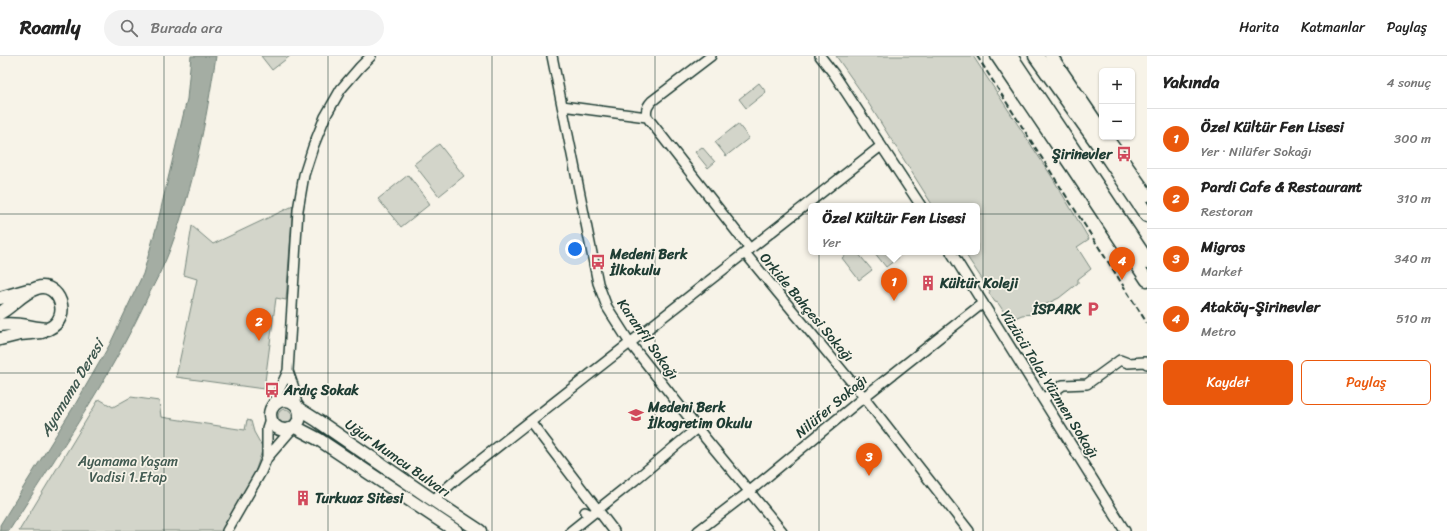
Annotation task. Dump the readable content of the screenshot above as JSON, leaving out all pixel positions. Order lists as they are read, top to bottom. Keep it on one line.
{"streets":{"main road":["Uğur Mumcu Bulvarı"],"street":["Orkide Bahçesi Sokağı","Karanfil Sokağı","Yüzücü Talat Yüzmen Sokağı","Nilüfer Sokağı"]},"crossings":[["Orkide Bahçesi Sokağı","Nilüfer Sokağı"],["Karanfil Sokağı","Nilüfer Sokağı"],["Yüzücü Talat Yüzmen Sokağı","Nilüfer Sokağı"]],"water":["Ayamama Deresi"],"parks":["Ayamama Yaşam Vadisi 1.Etap"],"places":{"bus stop":["Şirinevler","Medeni Berk İlkokulu","Ardıç Sokak"],"building":["Kültür Koleji","Turkuaz Sitesi"],"parking":["İSPARK"],"school or university":["Medeni Berk İlkogretim Okulu"]},"page":{"header":"Roamly","search":"Burada ara","nav":["Harita","Katmanlar","Paylaş"],"heading":["Yakında","4 sonuç"],"map_buttons":["+","−"],"list":[{"mark":"1","name":"Özel Kültür Fen Lisesi","note":"Yer · Nilüfer Sokağı","value":"300 m"},{"mark":"2","name":"Pardi Cafe & Restaurant","note":"Restoran","value":"310 m"},{"mark":"3","name":"Migros","note":"Market","value":"340 m"},{"mark":"4","name":"Ataköy-Şirinevler","note":"Metro","value":"510 m"}],"popup":["Özel Kültür Fen Lisesi","Yer"],"pins":["4","1","2","3"],"buttons":["Kaydet","Paylaş"]}}
